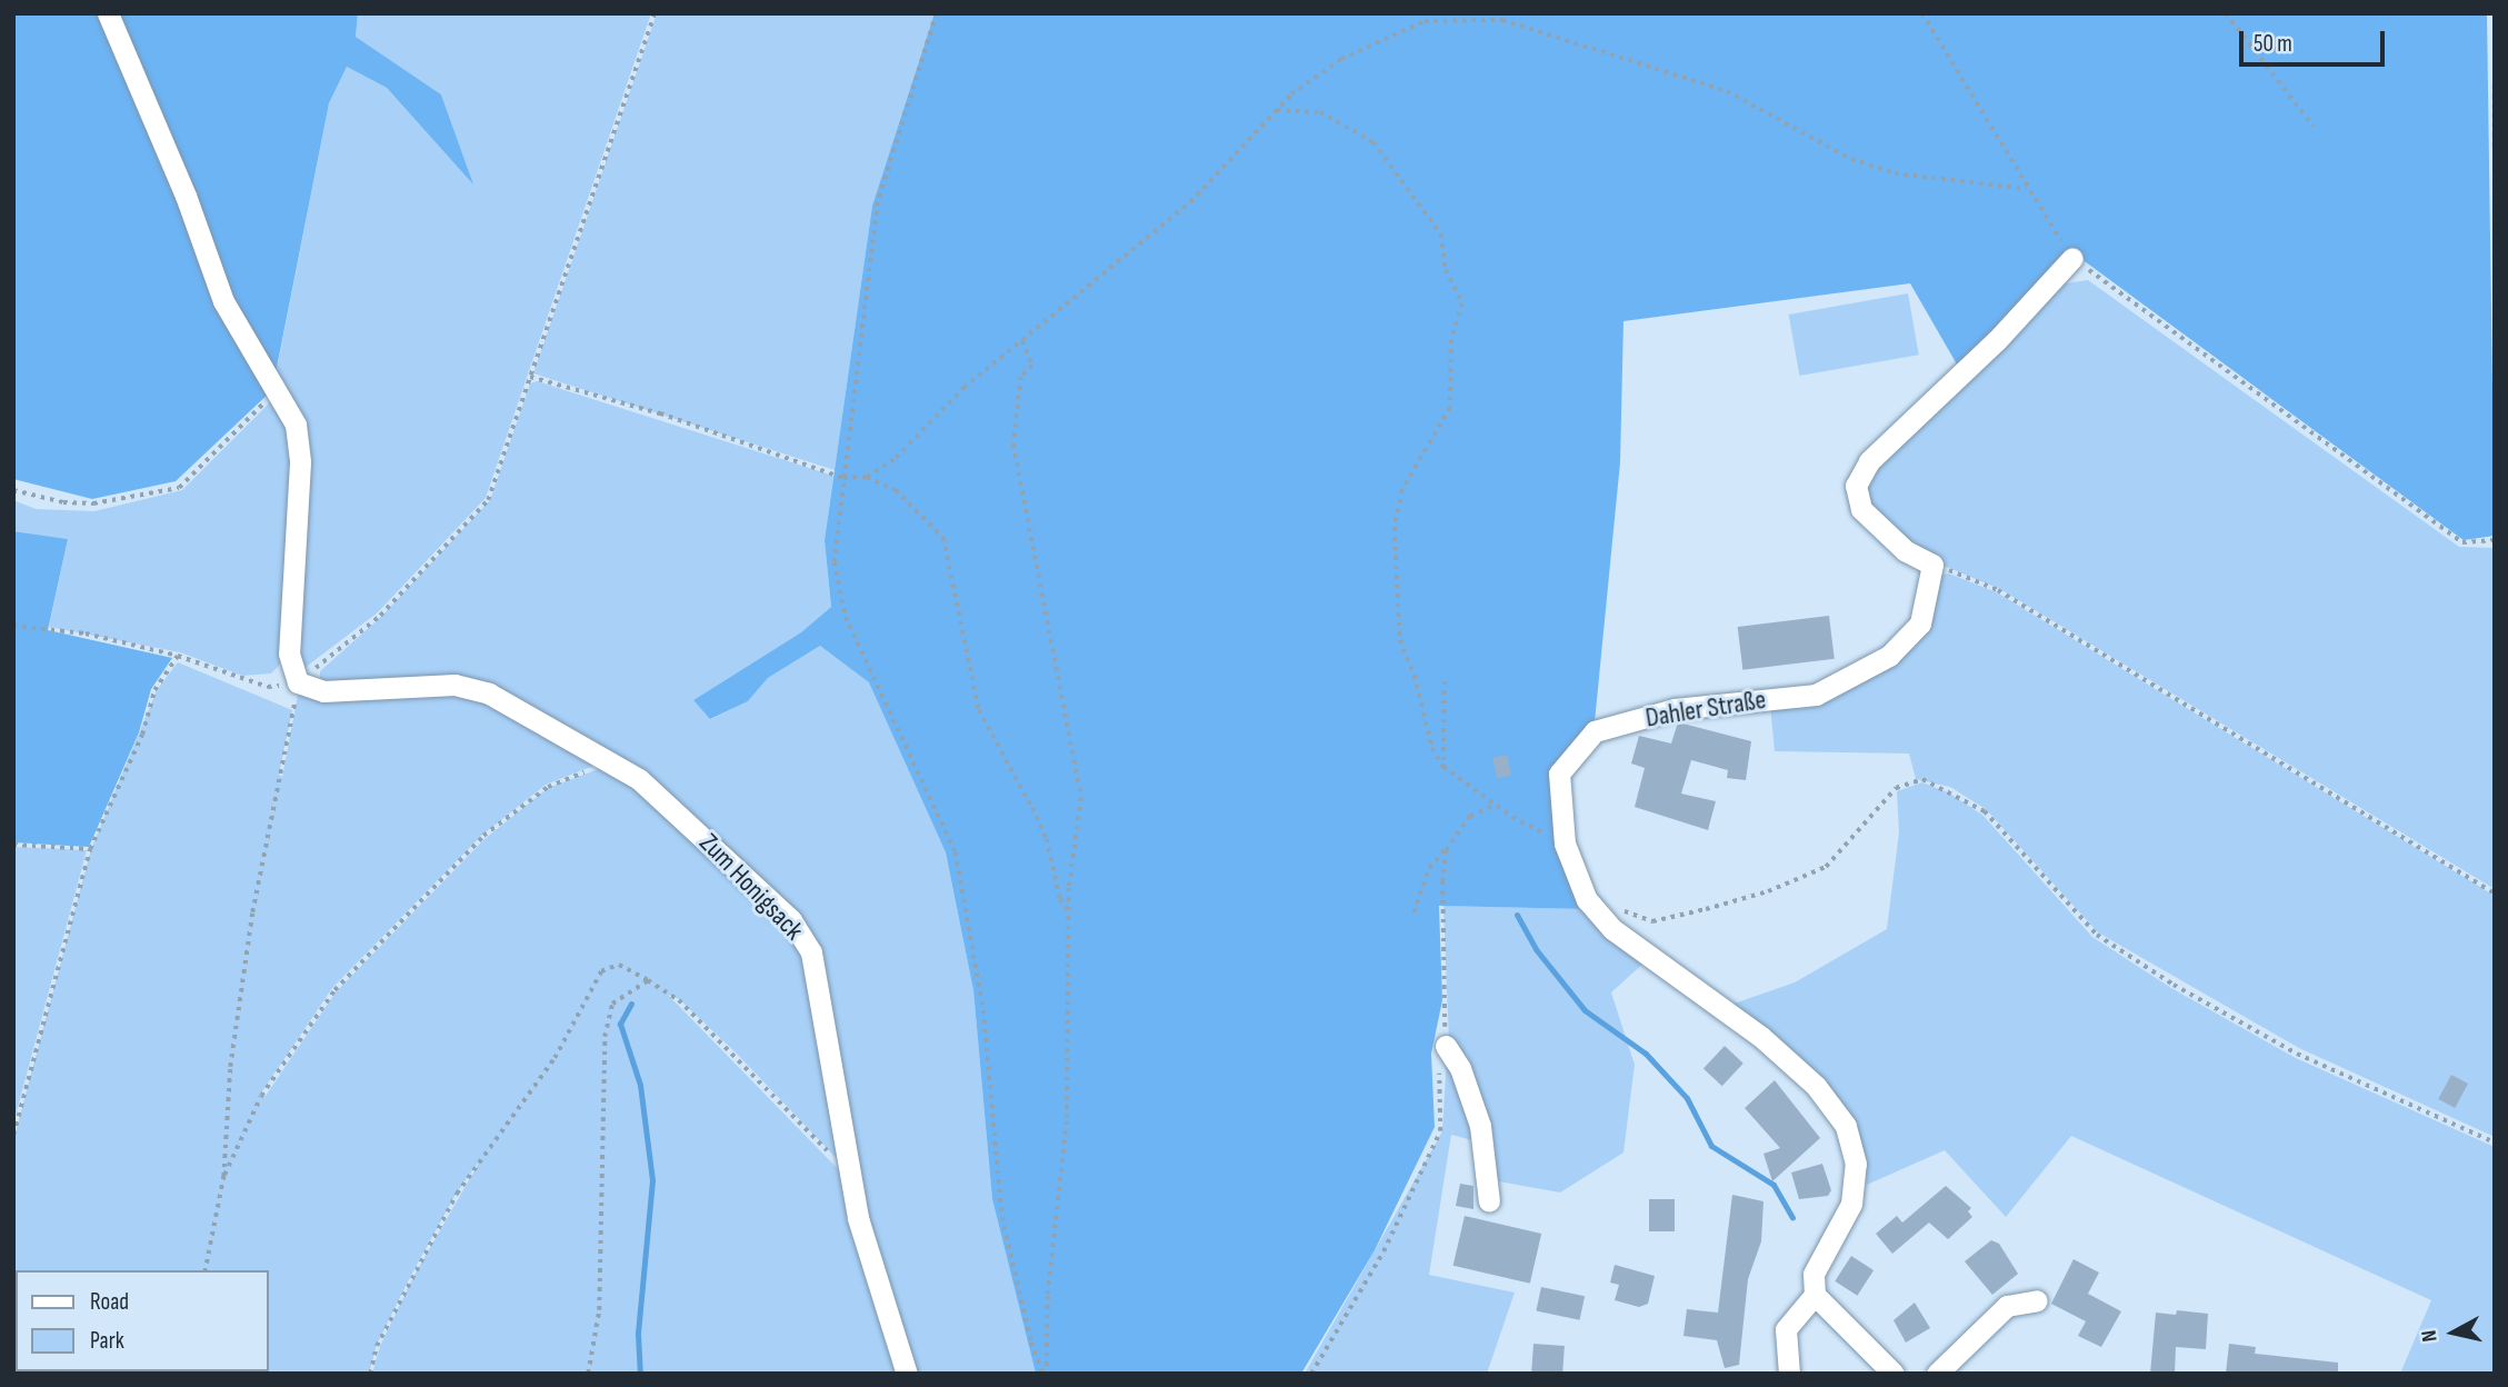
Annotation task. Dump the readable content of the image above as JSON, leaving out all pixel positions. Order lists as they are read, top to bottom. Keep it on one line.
{"streets":{"street":["Dahler Straße","Zum Honigsack"]},"legend":["Road","Park"],"scale_bar":"50 m","north":"left"}
